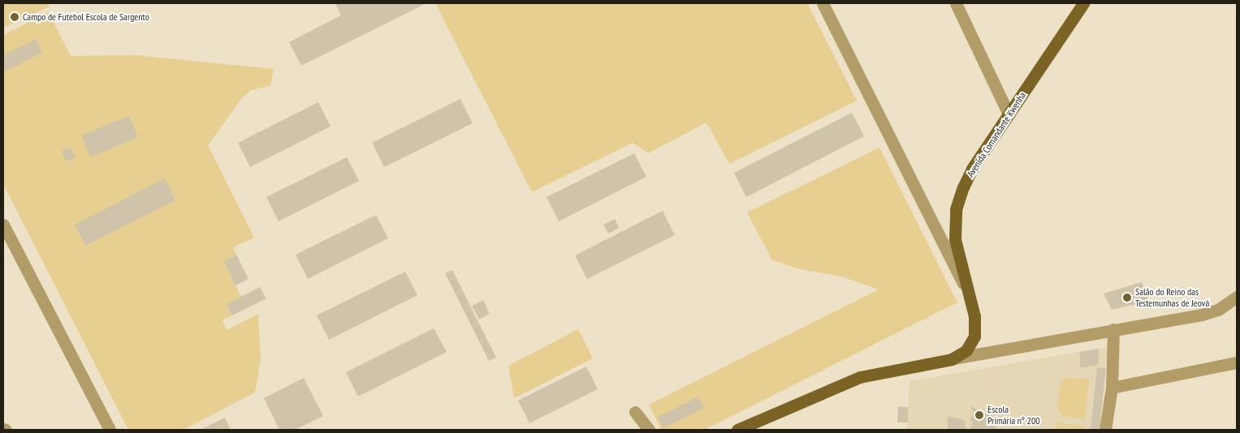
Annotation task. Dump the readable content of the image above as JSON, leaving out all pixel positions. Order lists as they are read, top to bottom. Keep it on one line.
{"streets":{"main road":["Avenida Comandante Kwenha"]},"places":["Campo de Futebol Escola de Sargento","Salão do Reino das Testemunhas de Jeová","Escola Primária nº 200"]}
